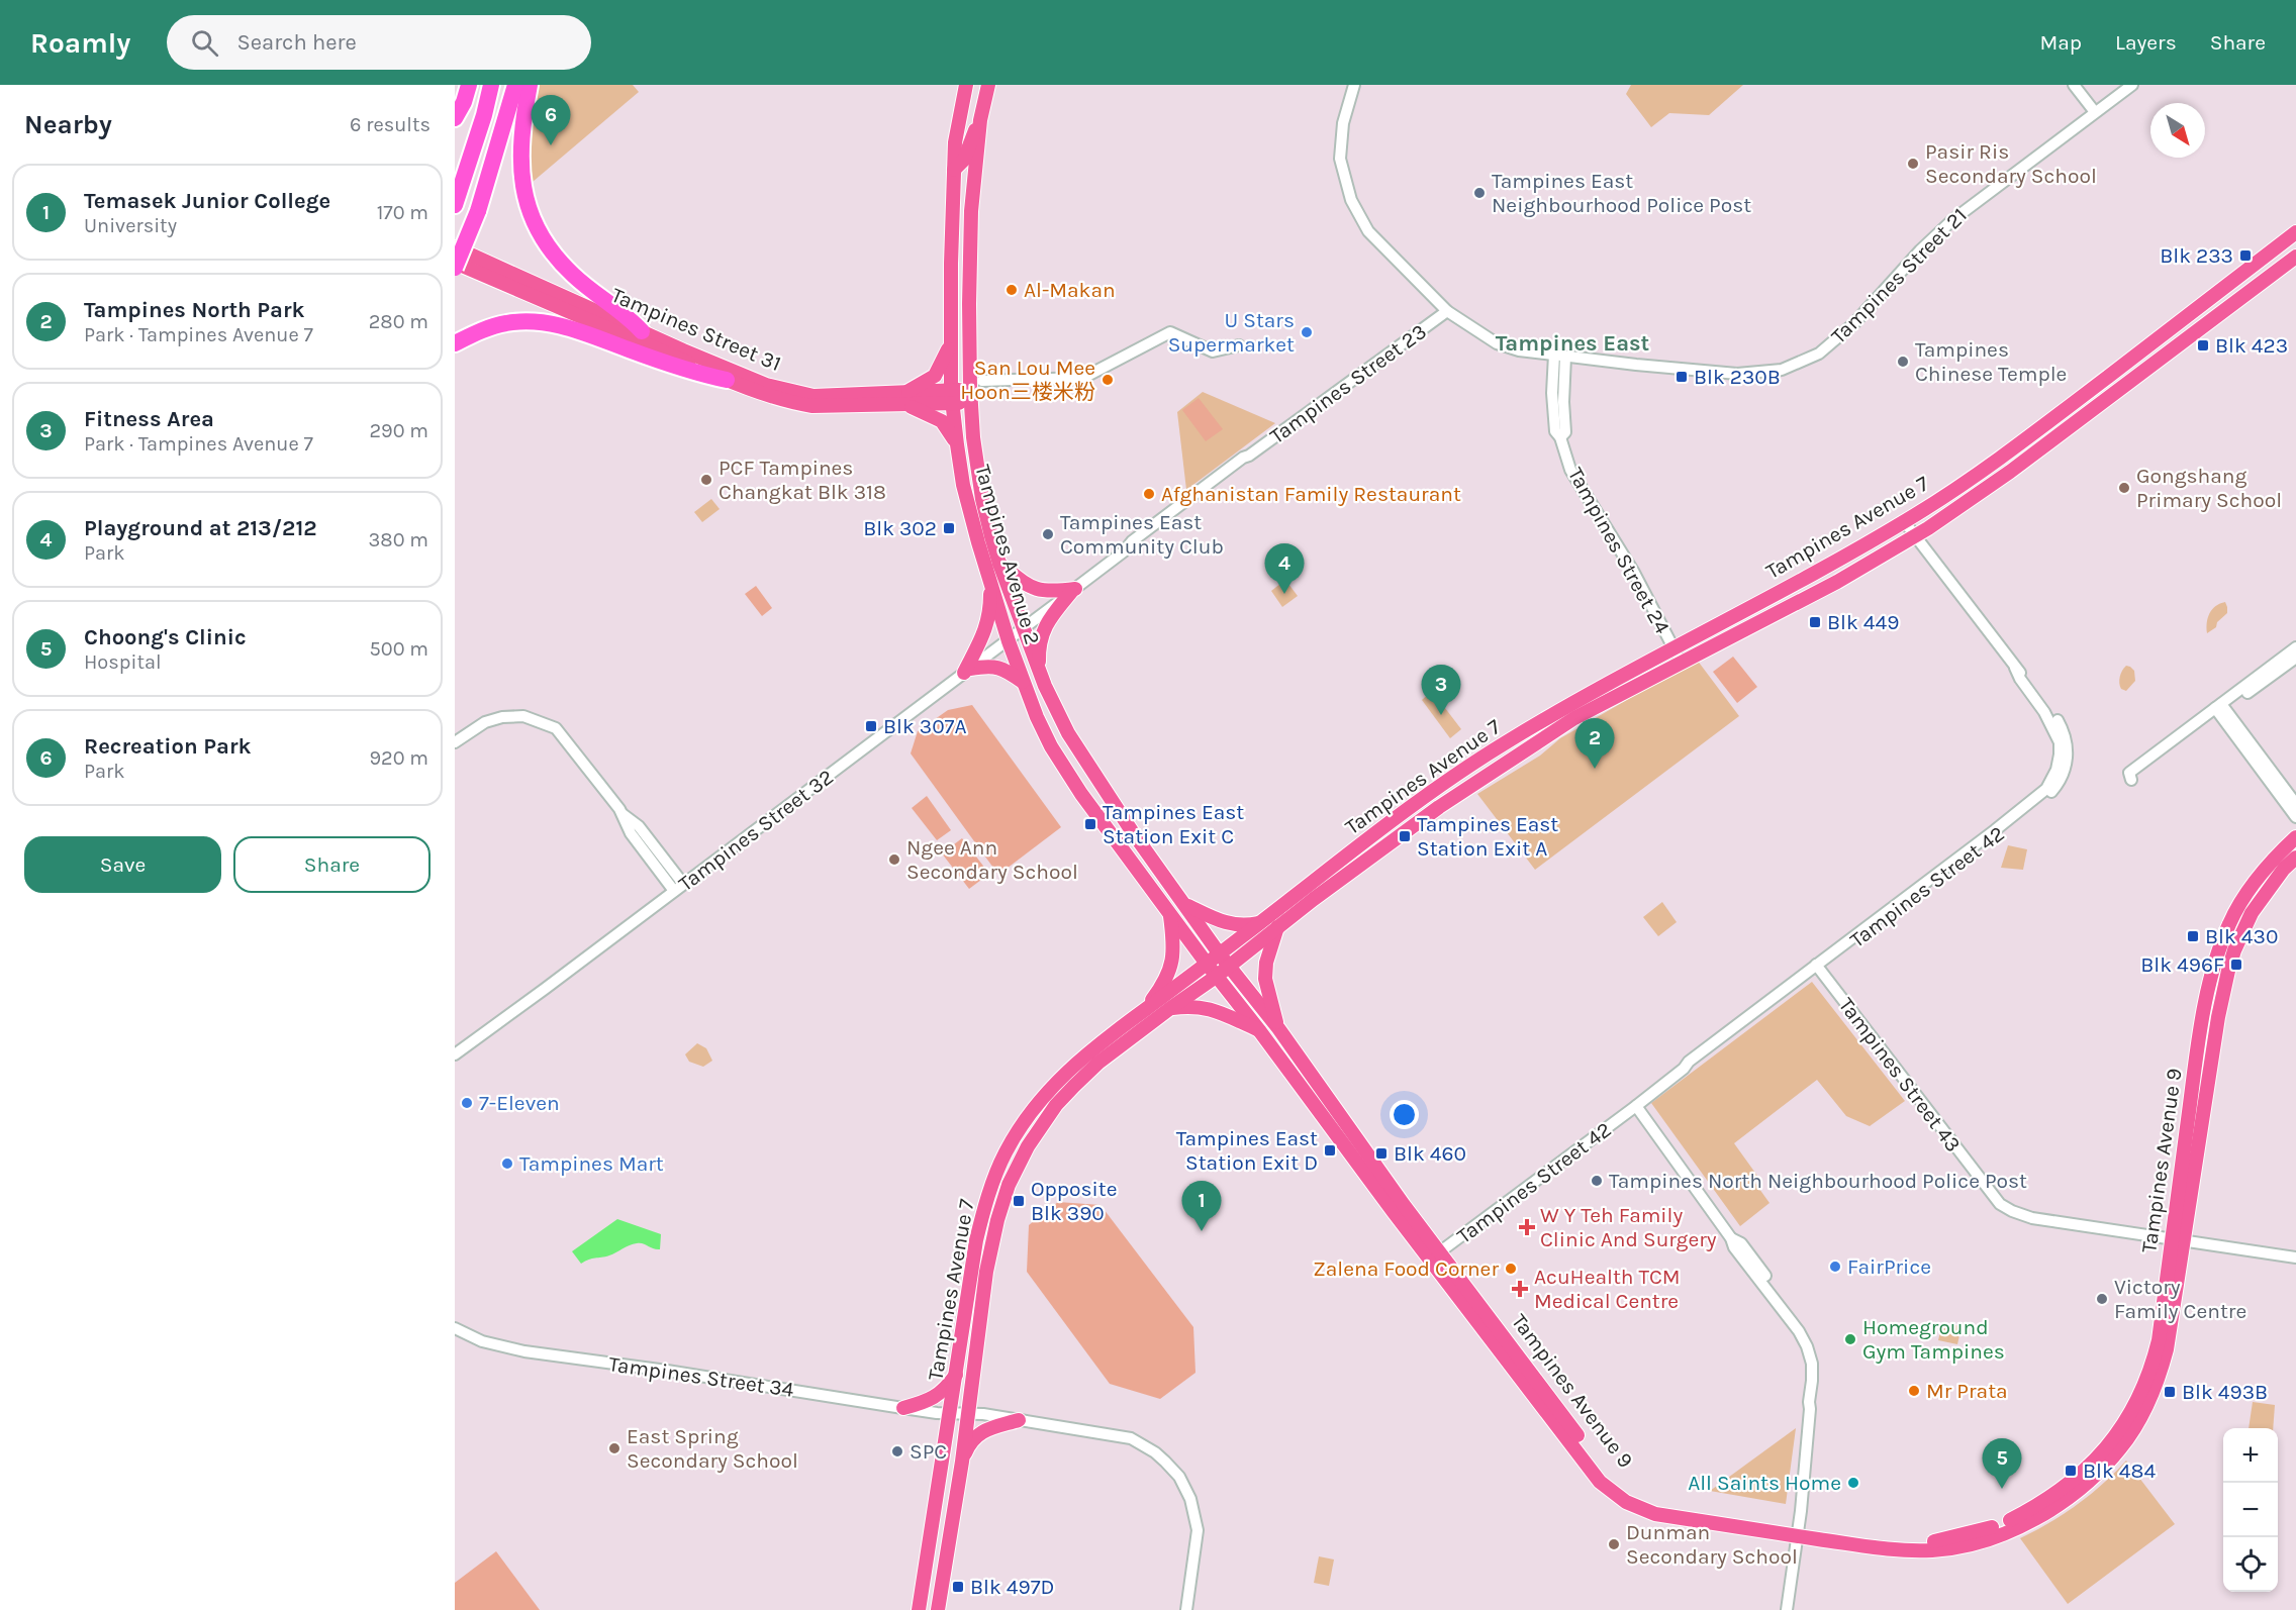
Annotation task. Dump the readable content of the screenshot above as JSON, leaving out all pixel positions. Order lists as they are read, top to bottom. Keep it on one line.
{"streets":{"main road":["Tampines Street 31","Tampines Avenue 7","Tampines Avenue 2","Tampines Avenue 9"],"street":["Tampines Street 21","Tampines Street 23","Tampines Street 24","Tampines Street 32","Tampines Street 42","Tampines Street 43","Tampines Street 34"]},"crossings":[["Tampines Street 21","Tampines Street 23"],["Tampines Street 21","Tampines Street 24"],["Tampines Street 31","Tampines Avenue 2"],["Tampines Street 23","Tampines Avenue 2"],["Tampines Street 23","Tampines Street 32"],["Tampines Avenue 7","Tampines Street 24"],["Tampines Avenue 7","Tampines Avenue 2"],["Tampines Avenue 7","Tampines Street 42"],["Tampines Avenue 7","Tampines Avenue 9"],["Tampines Avenue 7","Tampines Street 34"],["Tampines Avenue 2","Tampines Street 32"],["Tampines Avenue 2","Tampines Avenue 9"],["Tampines Street 42","Tampines Street 43"],["Tampines Street 42","Tampines Avenue 9"],["Tampines Street 43","Tampines Avenue 9"]],"districts":["Tampines East"],"places":{"other":["Pasir Ris Secondary School","Tampines East Neighbourhood Police Post","Al-Makan","U Stars Supermarket","Tampines Chinese Temple","San Lou Mee Hoon三楼米粉","PCF Tampines Changkat Blk 318","Gongshang Primary School","Afghanistan Family Restaurant","Tampines East Community Club","Ngee Ann Secondary School","7-Eleven","Tampines Mart","Tampines North Neighbourhood Police Post","FairPrice","Zalena Food Corner","Victory Family Centre","Homeground Gym Tampines","Mr Prata","East Spring Secondary School","SPC","All Saints Home","Dunman Secondary School"],"transit":["Blk 233","Blk 423","Blk 230B","Blk 302","Blk 449","Blk 307A","Tampines East Station Exit C","Tampines East Station Exit A","Blk 430","Blk 496F","Tampines East Station Exit D","Blk 460","Opposite Blk 390","Blk 493B","Blk 484","Blk 497D"],"health":["W Y Teh Family Clinic And Surgery","AcuHealth TCM Medical Centre"]},"north":"bottom right","page":{"header":"Roamly","search":"Search here","nav":["Map","Layers","Share"],"heading":["Nearby","6 results"],"pins":["6","4","3","2","1","5"],"list":[{"mark":"1","name":"Temasek Junior College","note":"University","value":"170 m"},{"mark":"2","name":"Tampines North Park","note":"Park · Tampines Avenue 7","value":"280 m"},{"mark":"3","name":"Fitness Area","note":"Park · Tampines Avenue 7","value":"290 m"},{"mark":"4","name":"Playground at 213/212","note":"Park","value":"380 m"},{"mark":"5","name":"Choong's Clinic","note":"Hospital","value":"500 m"},{"mark":"6","name":"Recreation Park","note":"Park","value":"920 m"}],"buttons":["Save","Share"],"map_buttons":["+","−"]}}
